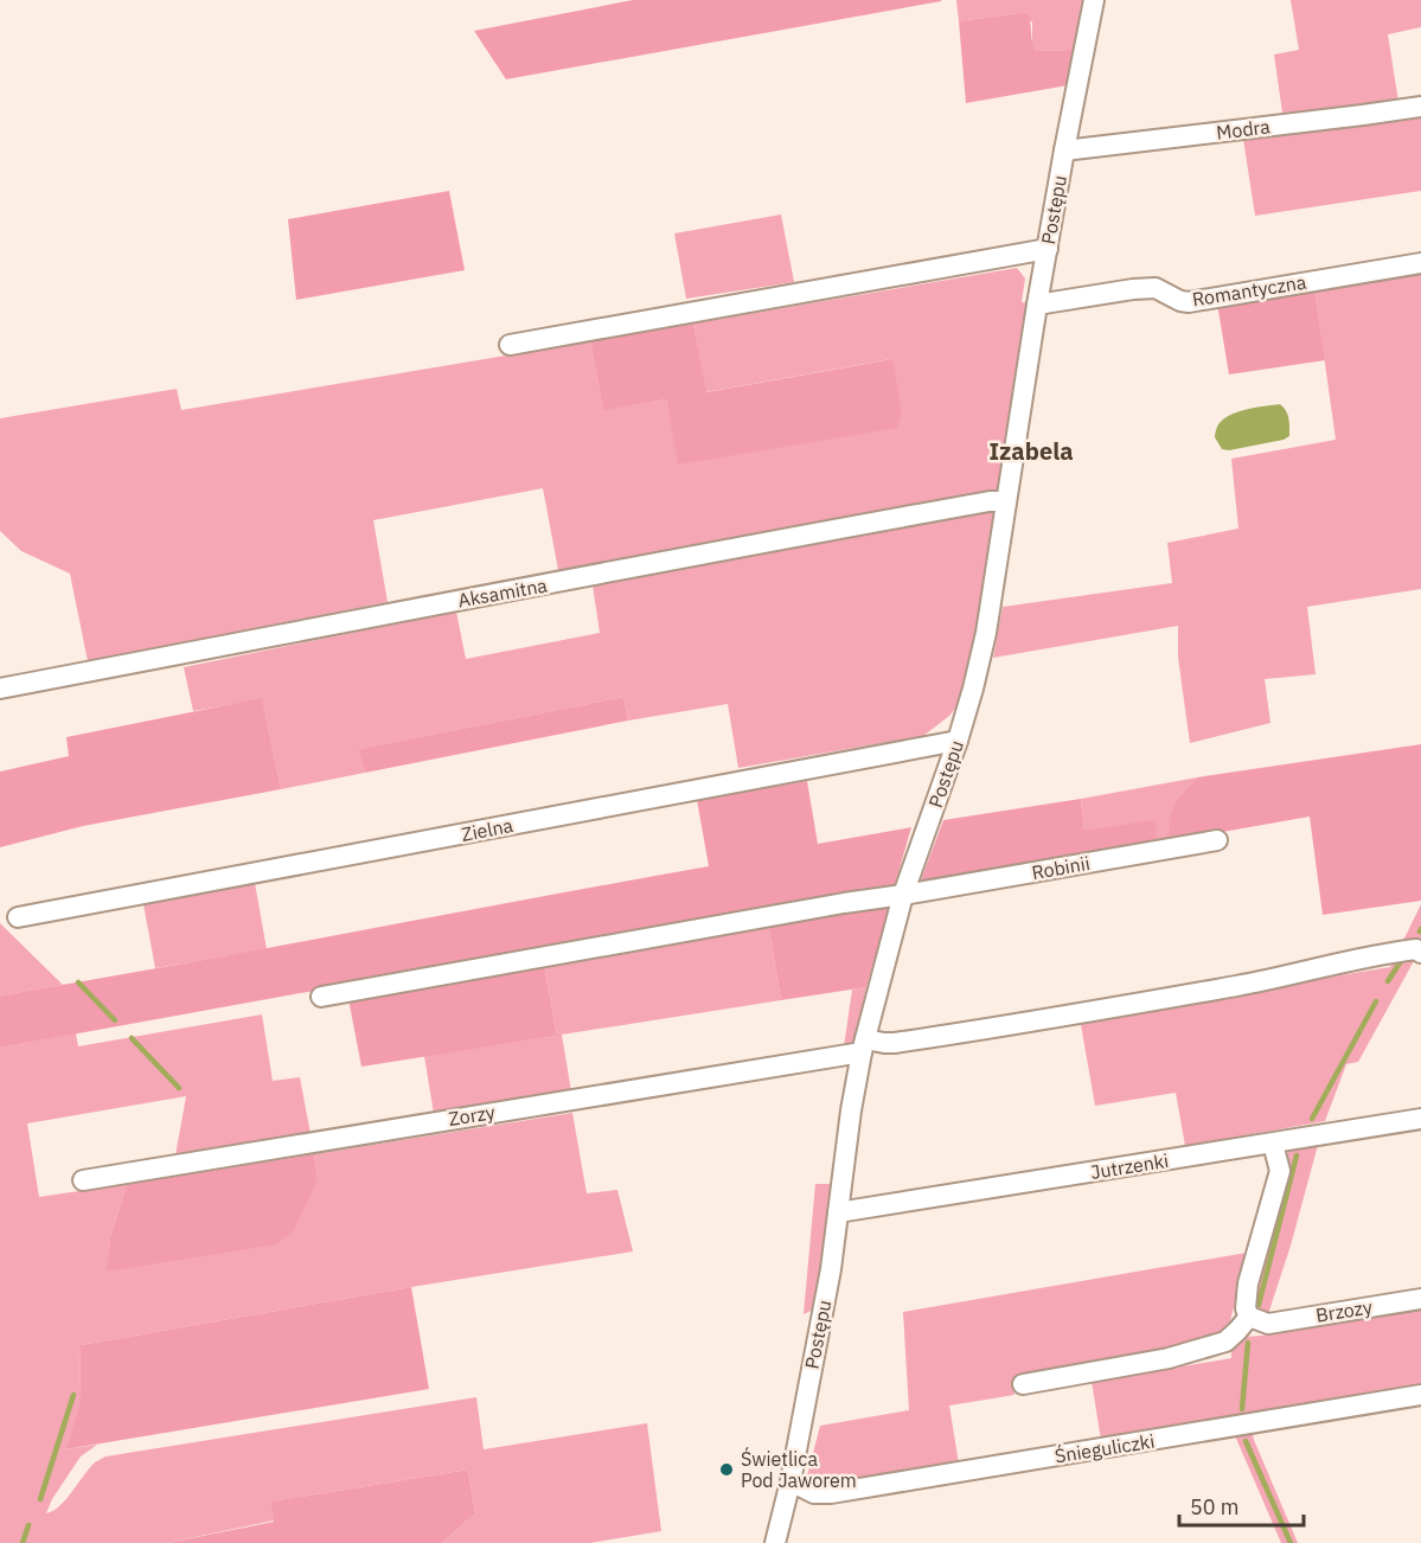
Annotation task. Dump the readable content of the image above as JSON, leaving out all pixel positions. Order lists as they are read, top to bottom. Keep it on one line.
{"streets":{"street":["Modra","Postępu","Romantyczna","Aksamitna","Zielna","Robinii","Zorzy","Jutrzenki","Brzozy","Śnieguliczki"]},"crossings":[["Modra","Postępu"],["Postępu","Romantyczna"],["Postępu","Aksamitna"],["Postępu","Zielna"],["Postępu","Robinii"],["Postępu","Zorzy"],["Postępu","Jutrzenki"],["Postępu","Śnieguliczki"]],"districts":["Izabela"],"places":["Świetlica Pod Jaworem"],"scale_bar":"50 m"}
